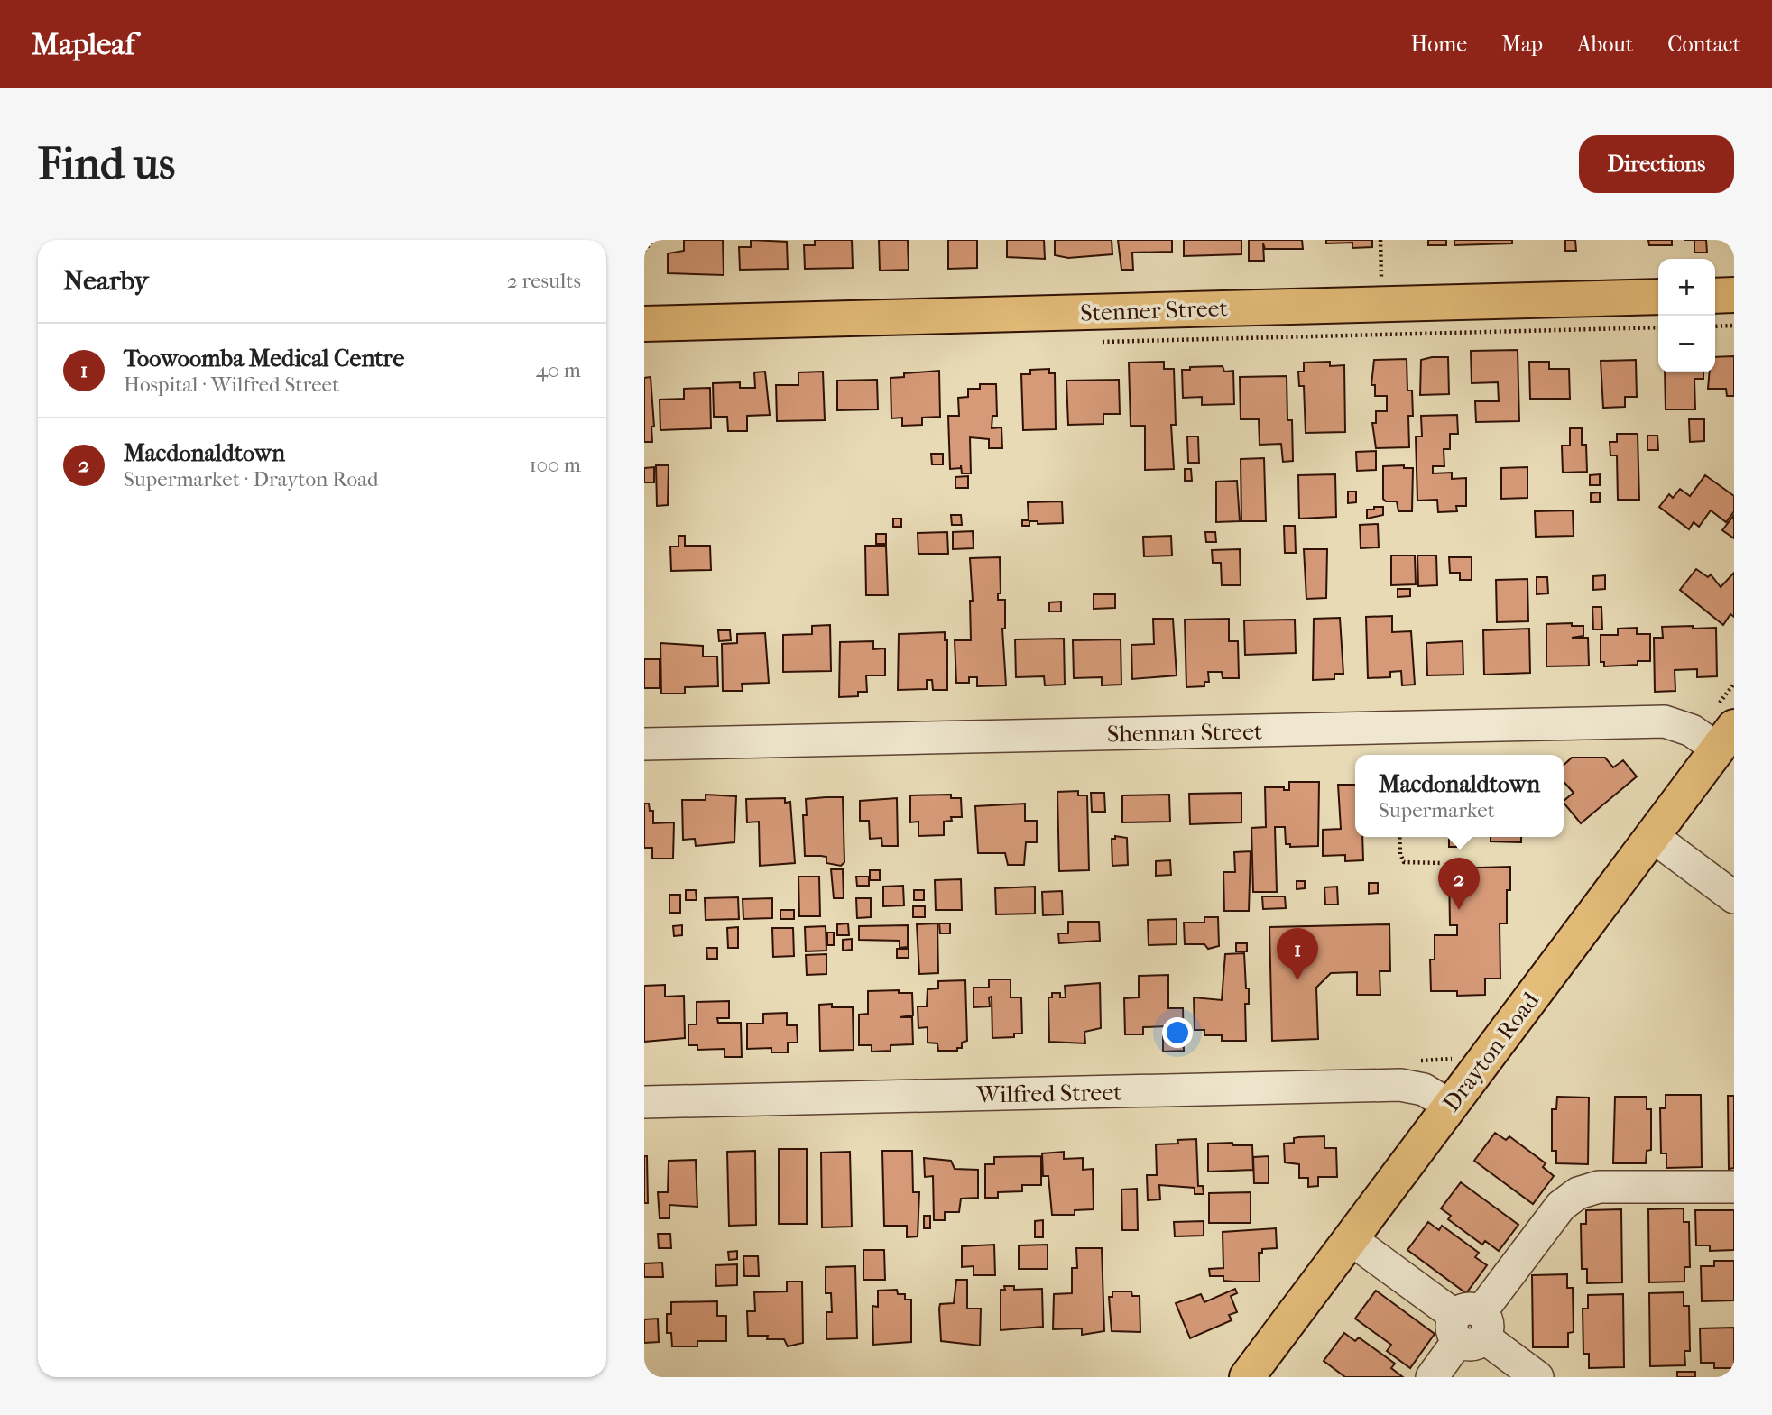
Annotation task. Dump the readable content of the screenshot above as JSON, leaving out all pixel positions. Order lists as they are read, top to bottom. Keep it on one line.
{"streets":{"main road":["Stenner Street","Drayton Road"],"street":["Shennan Street","Wilfred Street"]},"crossings":[["Shennan Street","Drayton Road"],["Drayton Road","Wilfred Street"]],"page":{"header":"Mapleaf","nav":["Home","Map","About","Contact"],"buttons":"Directions","title":"Find us","heading":["Nearby","2 results"],"map_buttons":["+","−"],"list":[{"mark":"1","name":"Toowoomba Medical Centre","note":"Hospital · Wilfred Street","value":"40 m"},{"mark":"2","name":"Macdonaldtown","note":"Supermarket · Drayton Road","value":"100 m"}],"popup":["Macdonaldtown","Supermarket"],"pins":["2","1"]}}
